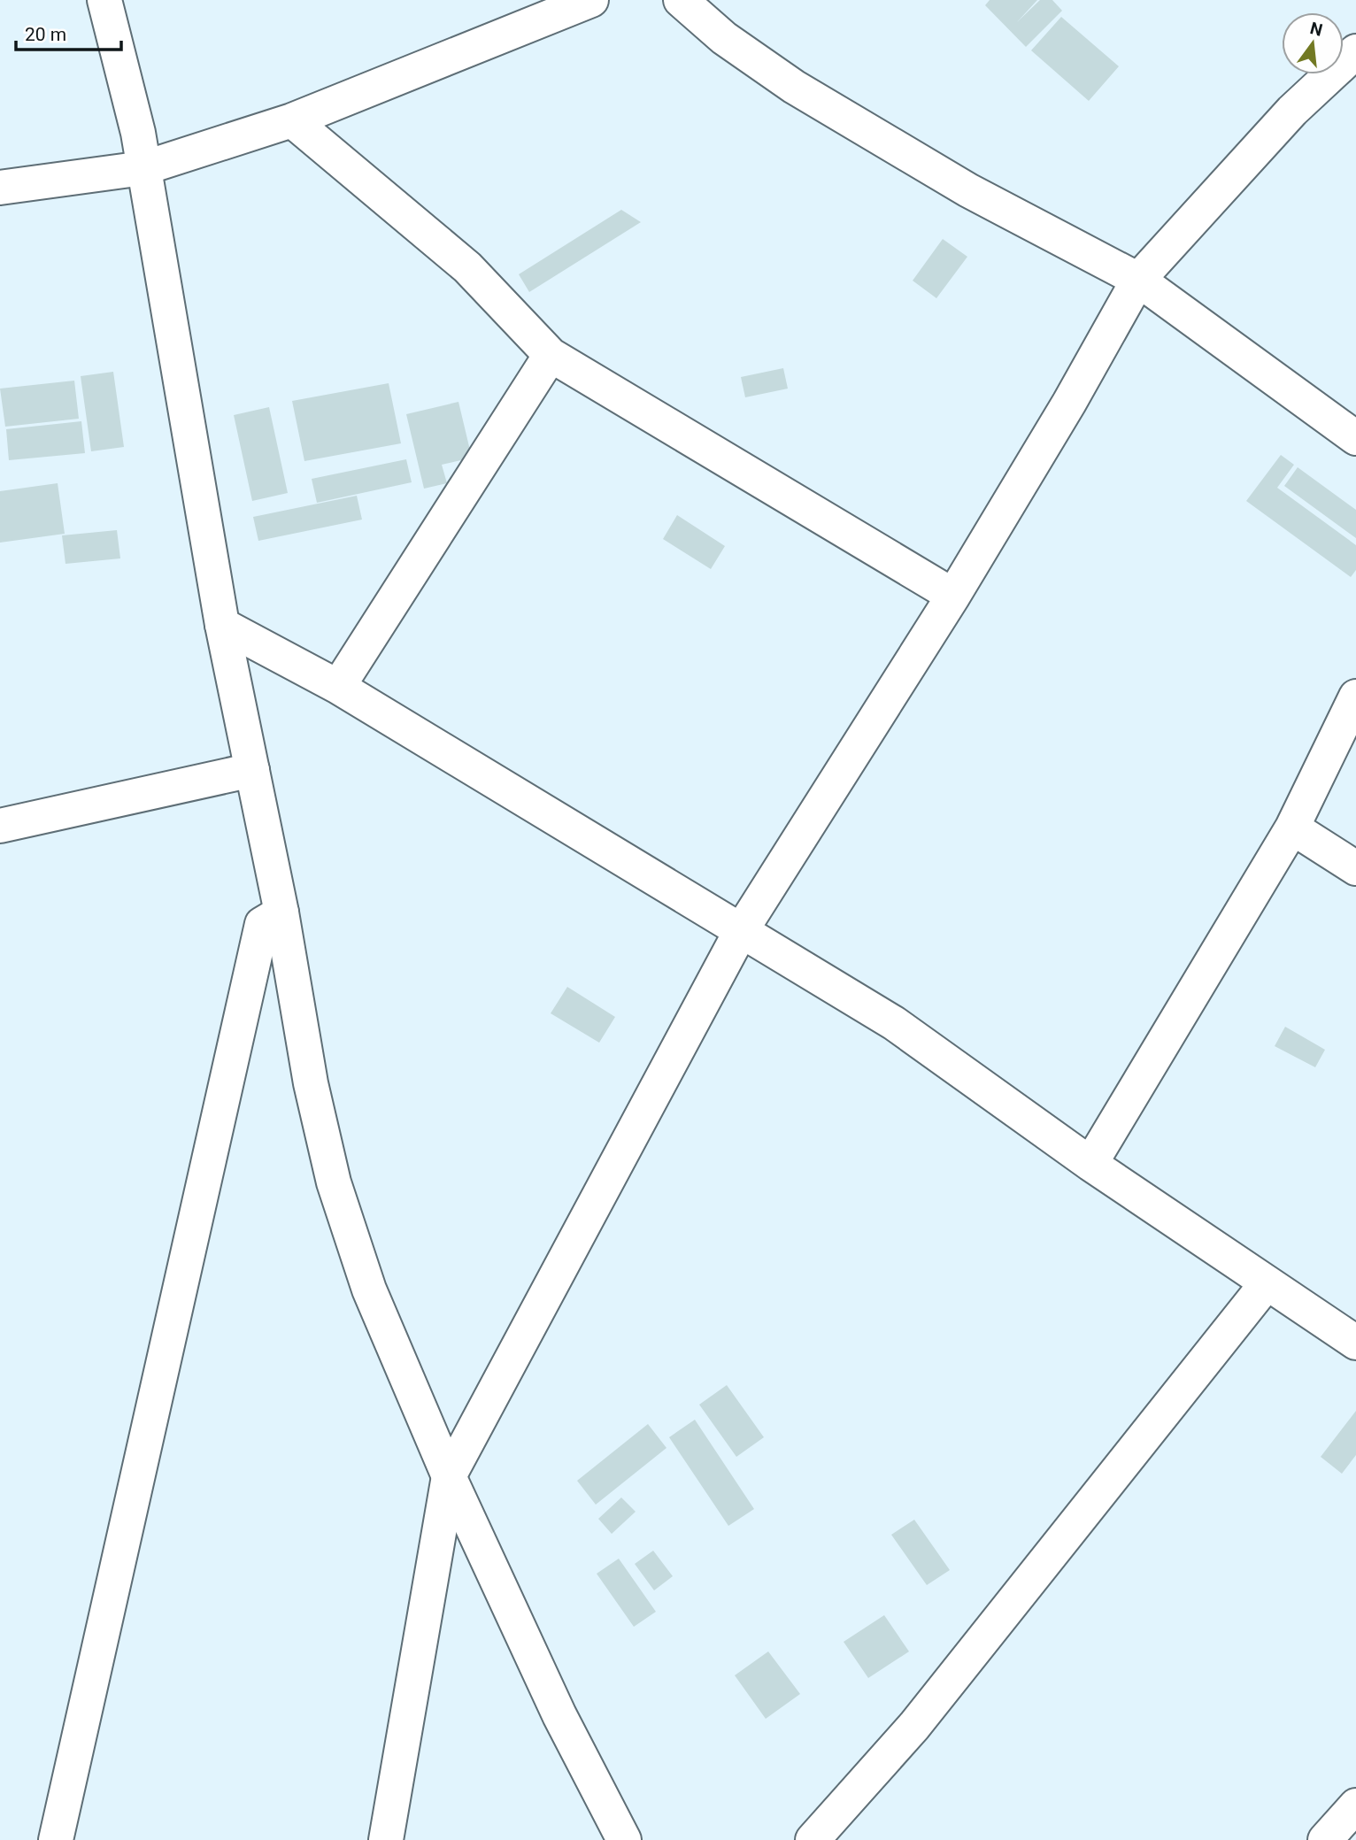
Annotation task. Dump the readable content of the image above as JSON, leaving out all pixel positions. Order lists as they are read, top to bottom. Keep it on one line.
{"scale_bar":"20 m","north":"top"}
